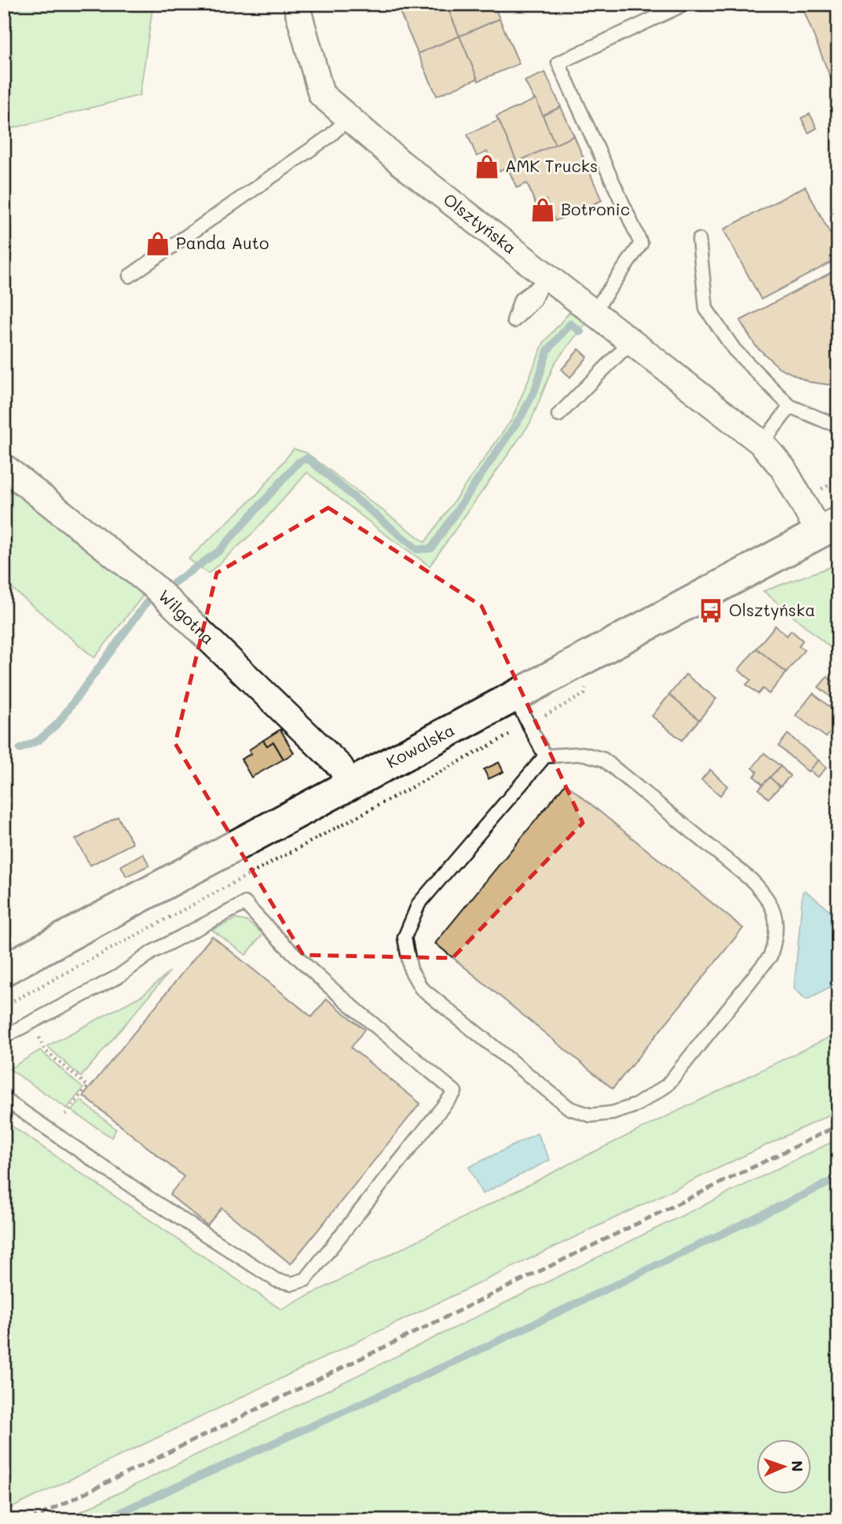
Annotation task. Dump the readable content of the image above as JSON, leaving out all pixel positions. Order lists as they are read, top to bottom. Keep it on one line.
{"streets":{"street":["Olsztyńska","Wilgotna","Kowalska"]},"crossings":[["Olsztyńska","Kowalska"],["Wilgotna","Kowalska"]],"places":{"shop":["AMK Trucks","Botronic","Panda Auto"],"bus stop":["Olsztyńska"]},"north":"right"}
